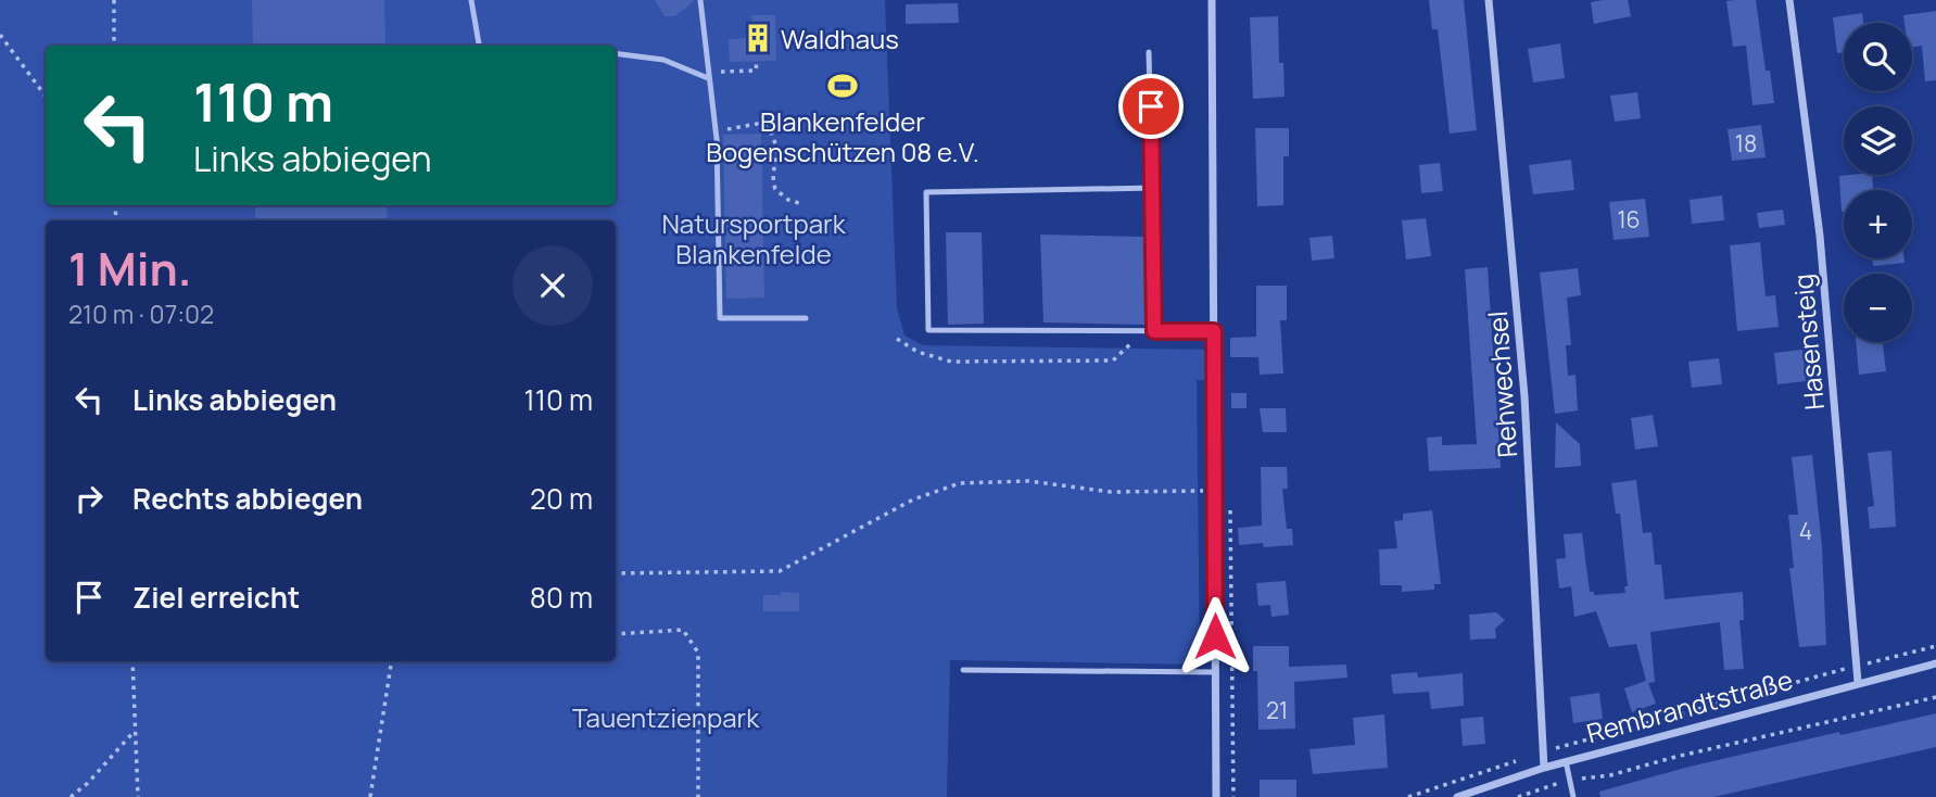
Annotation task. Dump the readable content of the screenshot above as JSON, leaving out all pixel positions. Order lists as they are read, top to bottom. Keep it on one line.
{"streets":{"street":["Hasensteig","Rehwechsel","Rembrandtstraße"]},"crossings":[["Hasensteig","Rembrandtstraße"],["Rehwechsel","Rembrandtstraße"]],"parks":["Natursportpark Blankenfelde","Tauentzienpark"],"places":{"building":["Waldhaus"],"sports":["Blankenfelder Bogenschützen 08 e.V."]},"house_numbers":["18","16","4","21"],"page":{"map_buttons":["+","−"],"turn":["110 m","Links abbiegen"],"heading":["1 Min.","210 m · 07:02"],"list":[{"name":"Links abbiegen","value":"110 m"},{"name":"Rechts abbiegen","value":"20 m"},{"name":"Ziel erreicht","value":"80 m"}]}}
